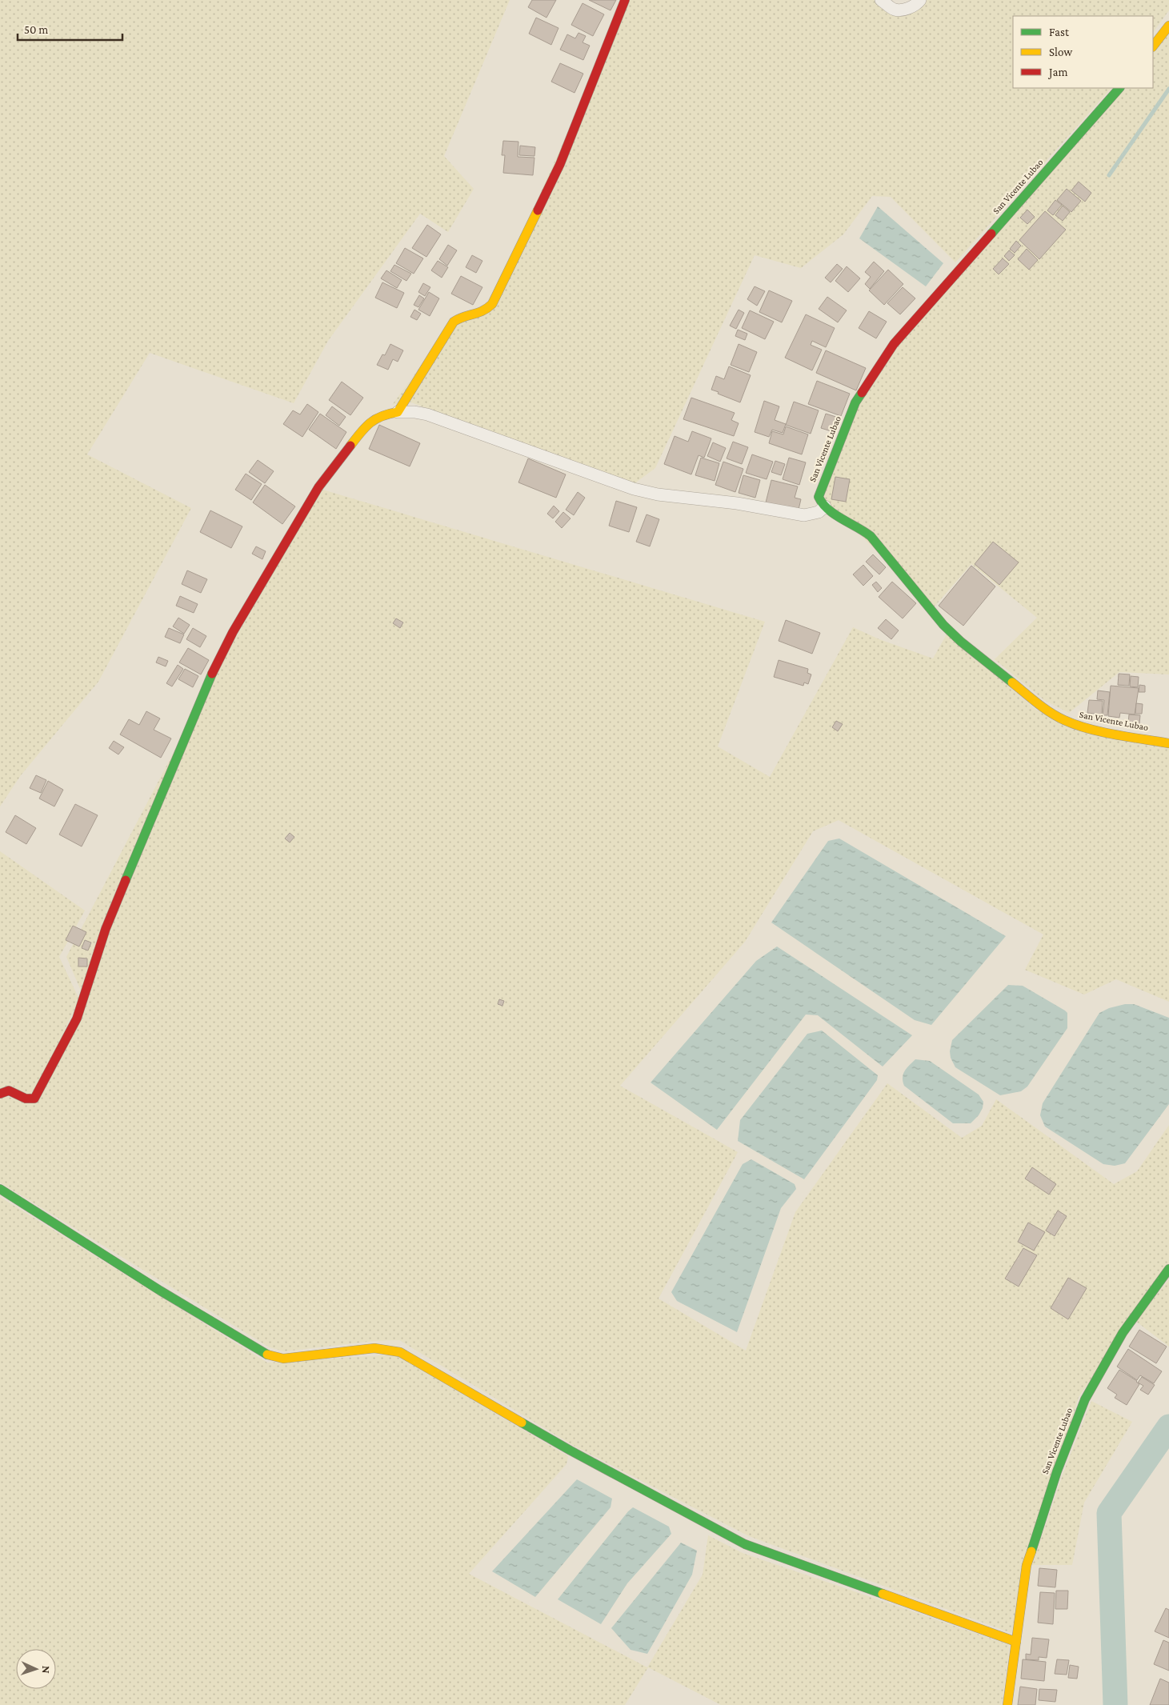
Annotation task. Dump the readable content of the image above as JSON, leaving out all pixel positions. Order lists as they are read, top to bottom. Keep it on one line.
{"streets":{"street":["San Vicente Lubao"]},"legend":["Fast","Slow","Jam"],"scale_bar":"50 m","north":"right"}
